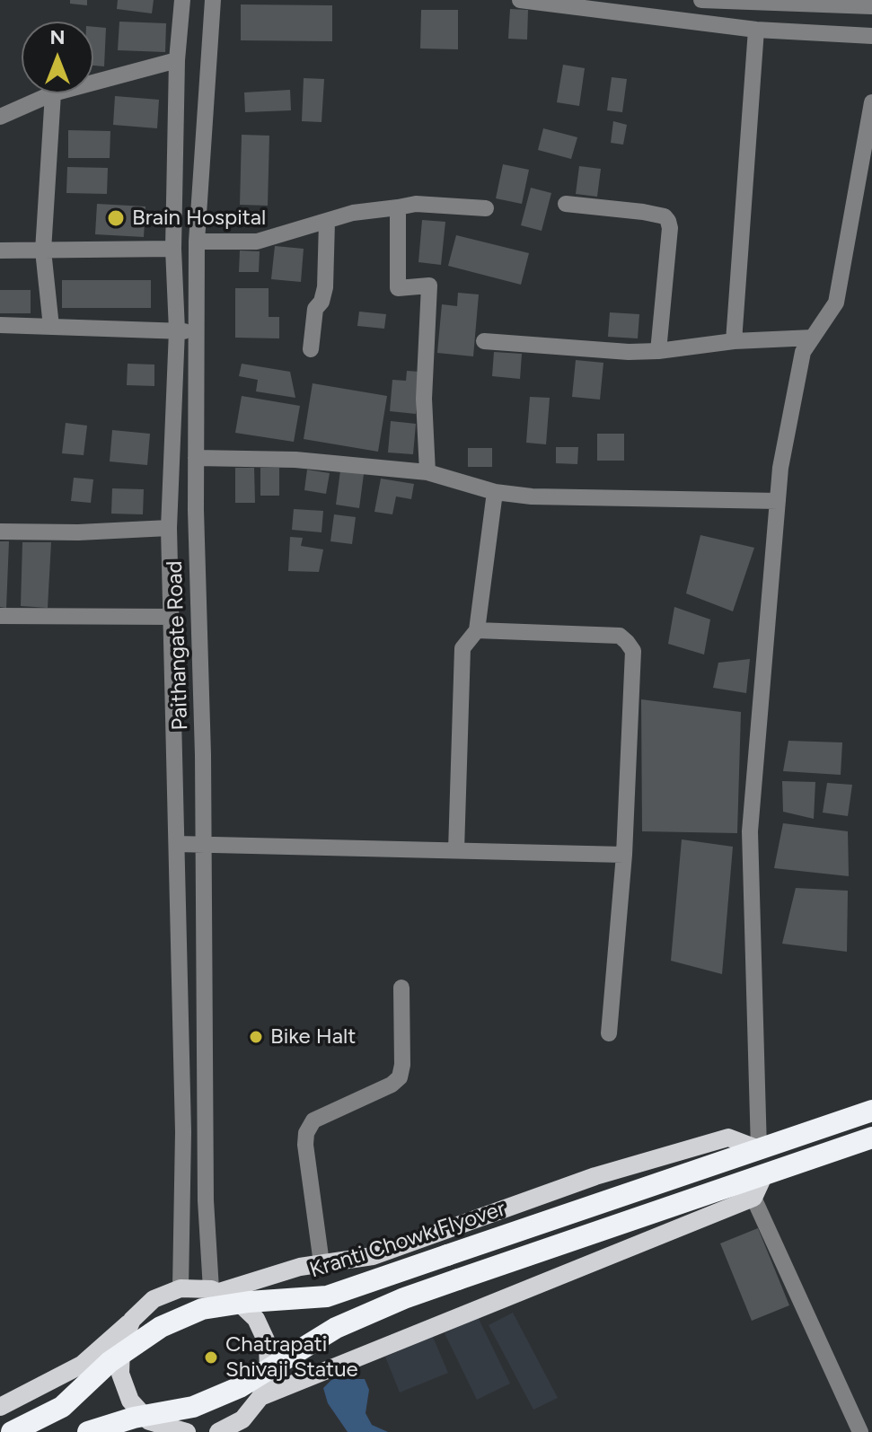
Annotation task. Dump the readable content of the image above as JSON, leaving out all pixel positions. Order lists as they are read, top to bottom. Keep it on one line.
{"streets":{"highway":["Kranti Chowk Flyover"],"street":["Paithangate Road"]},"places":["Brain Hospital","Bike Halt","Chatrapati Shivaji Statue"],"north":"top"}
